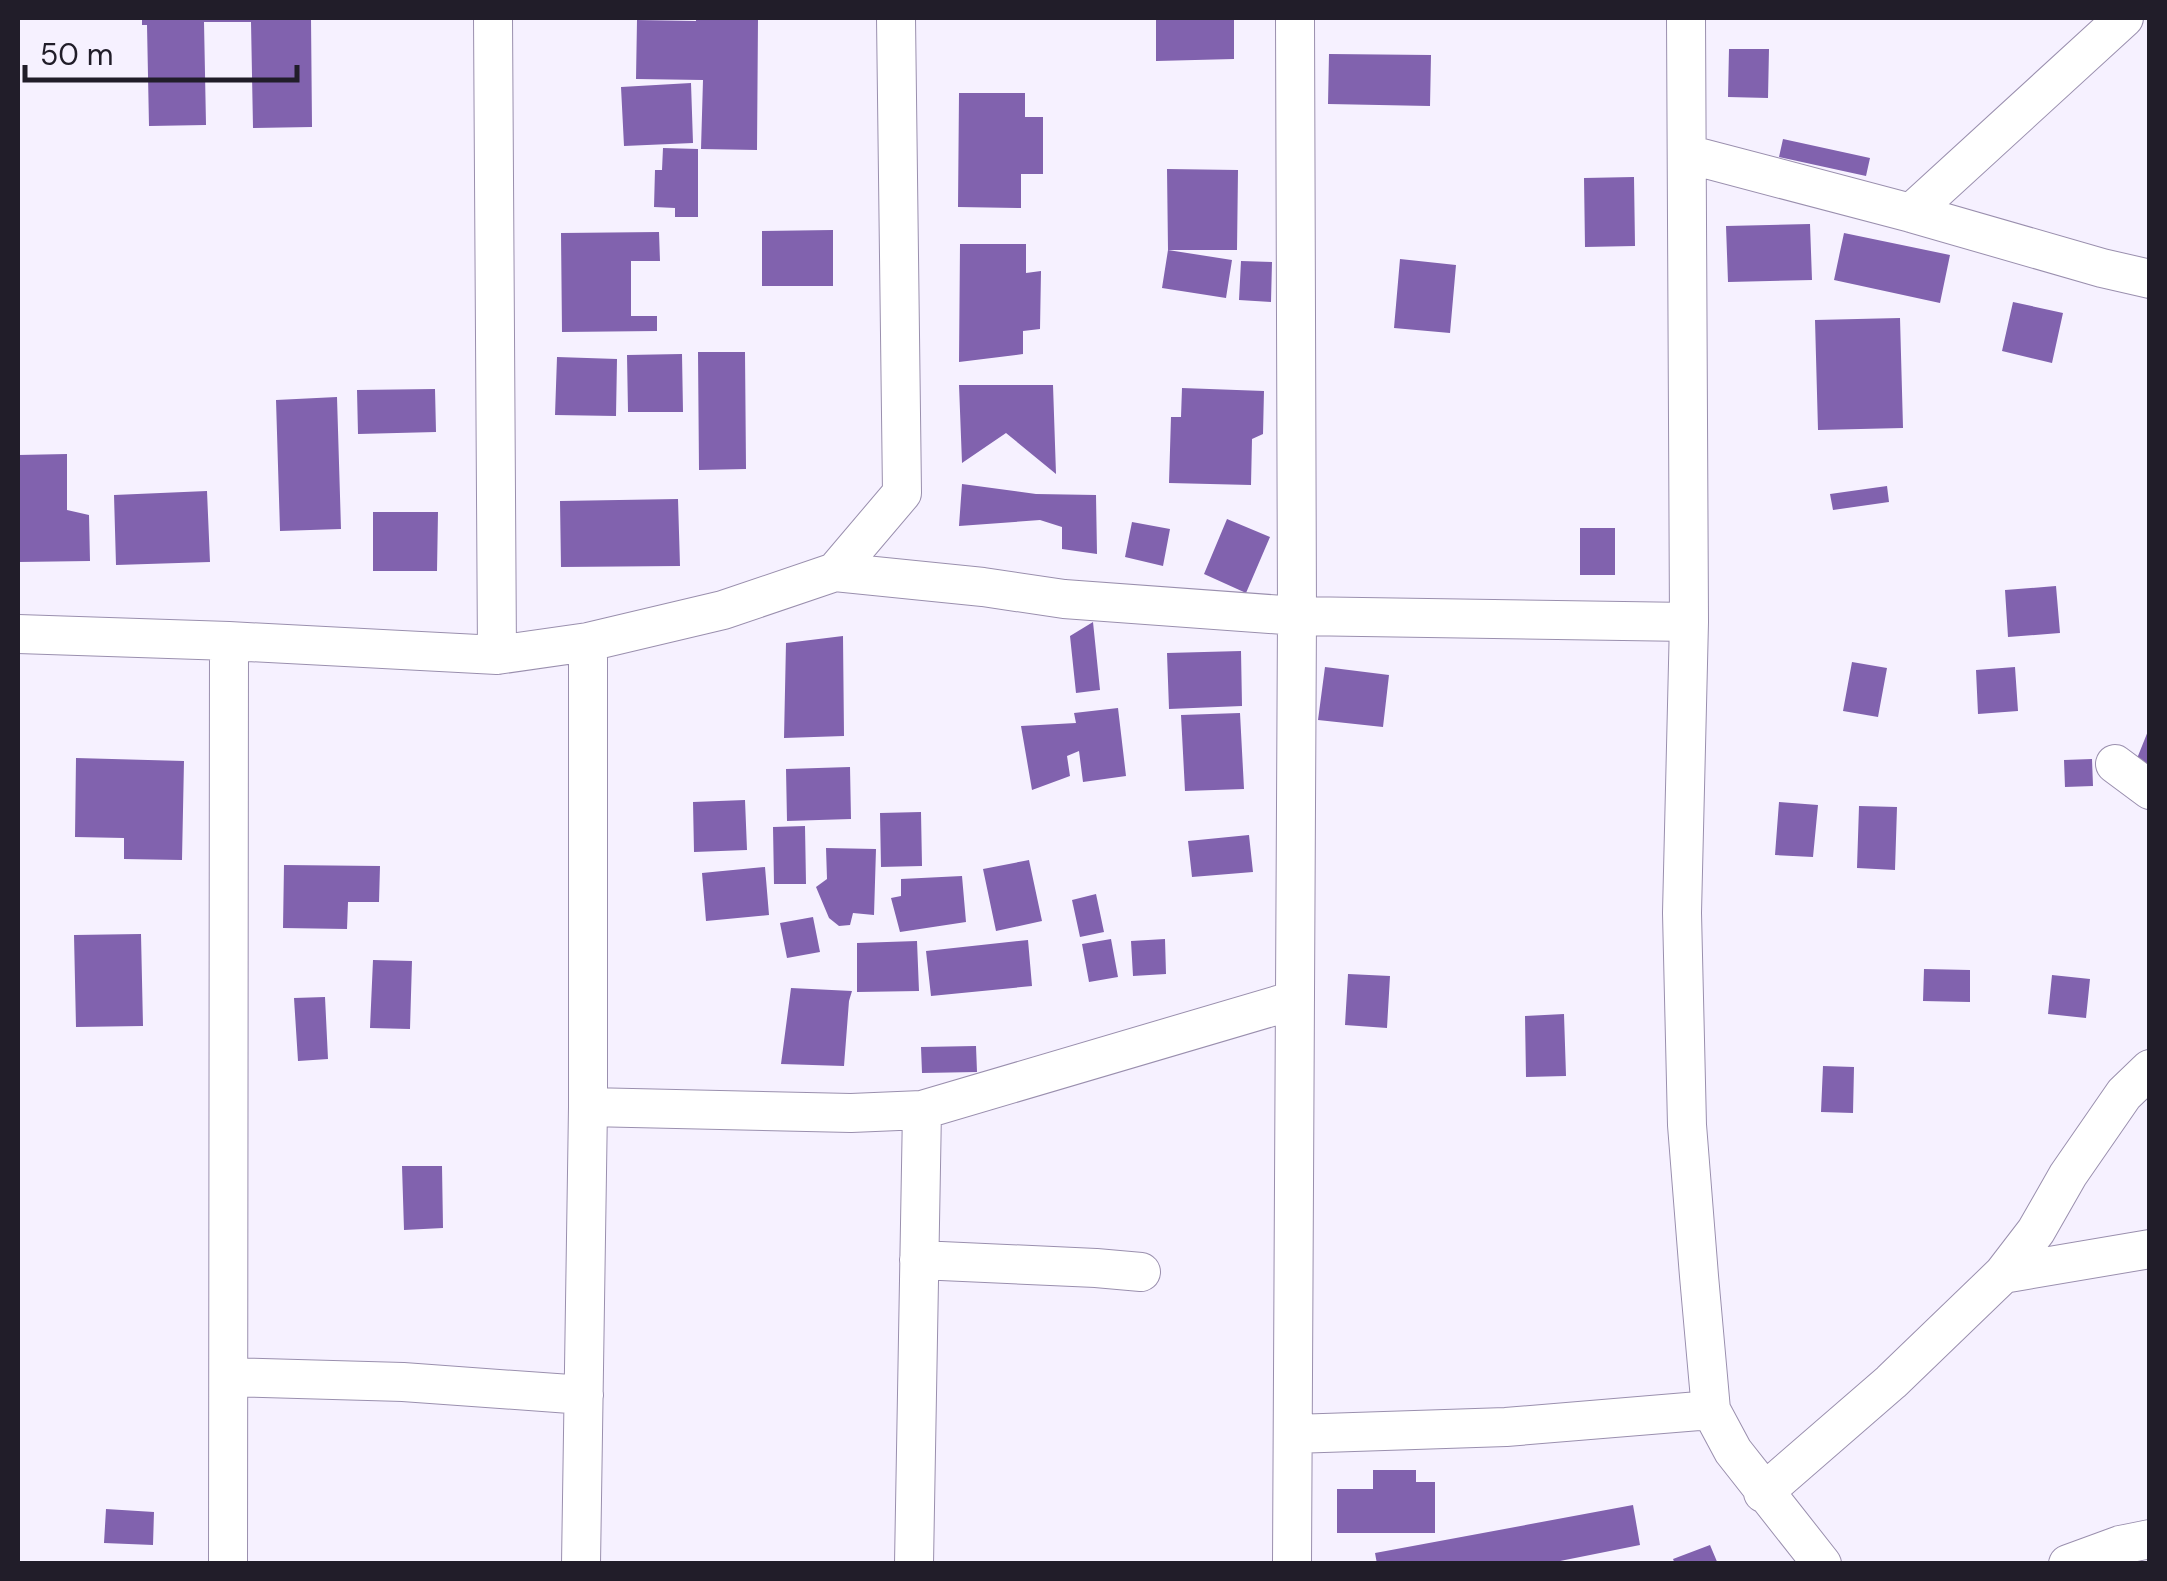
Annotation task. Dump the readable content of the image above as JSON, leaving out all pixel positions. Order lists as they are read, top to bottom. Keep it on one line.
{"scale_bar":"50 m"}
